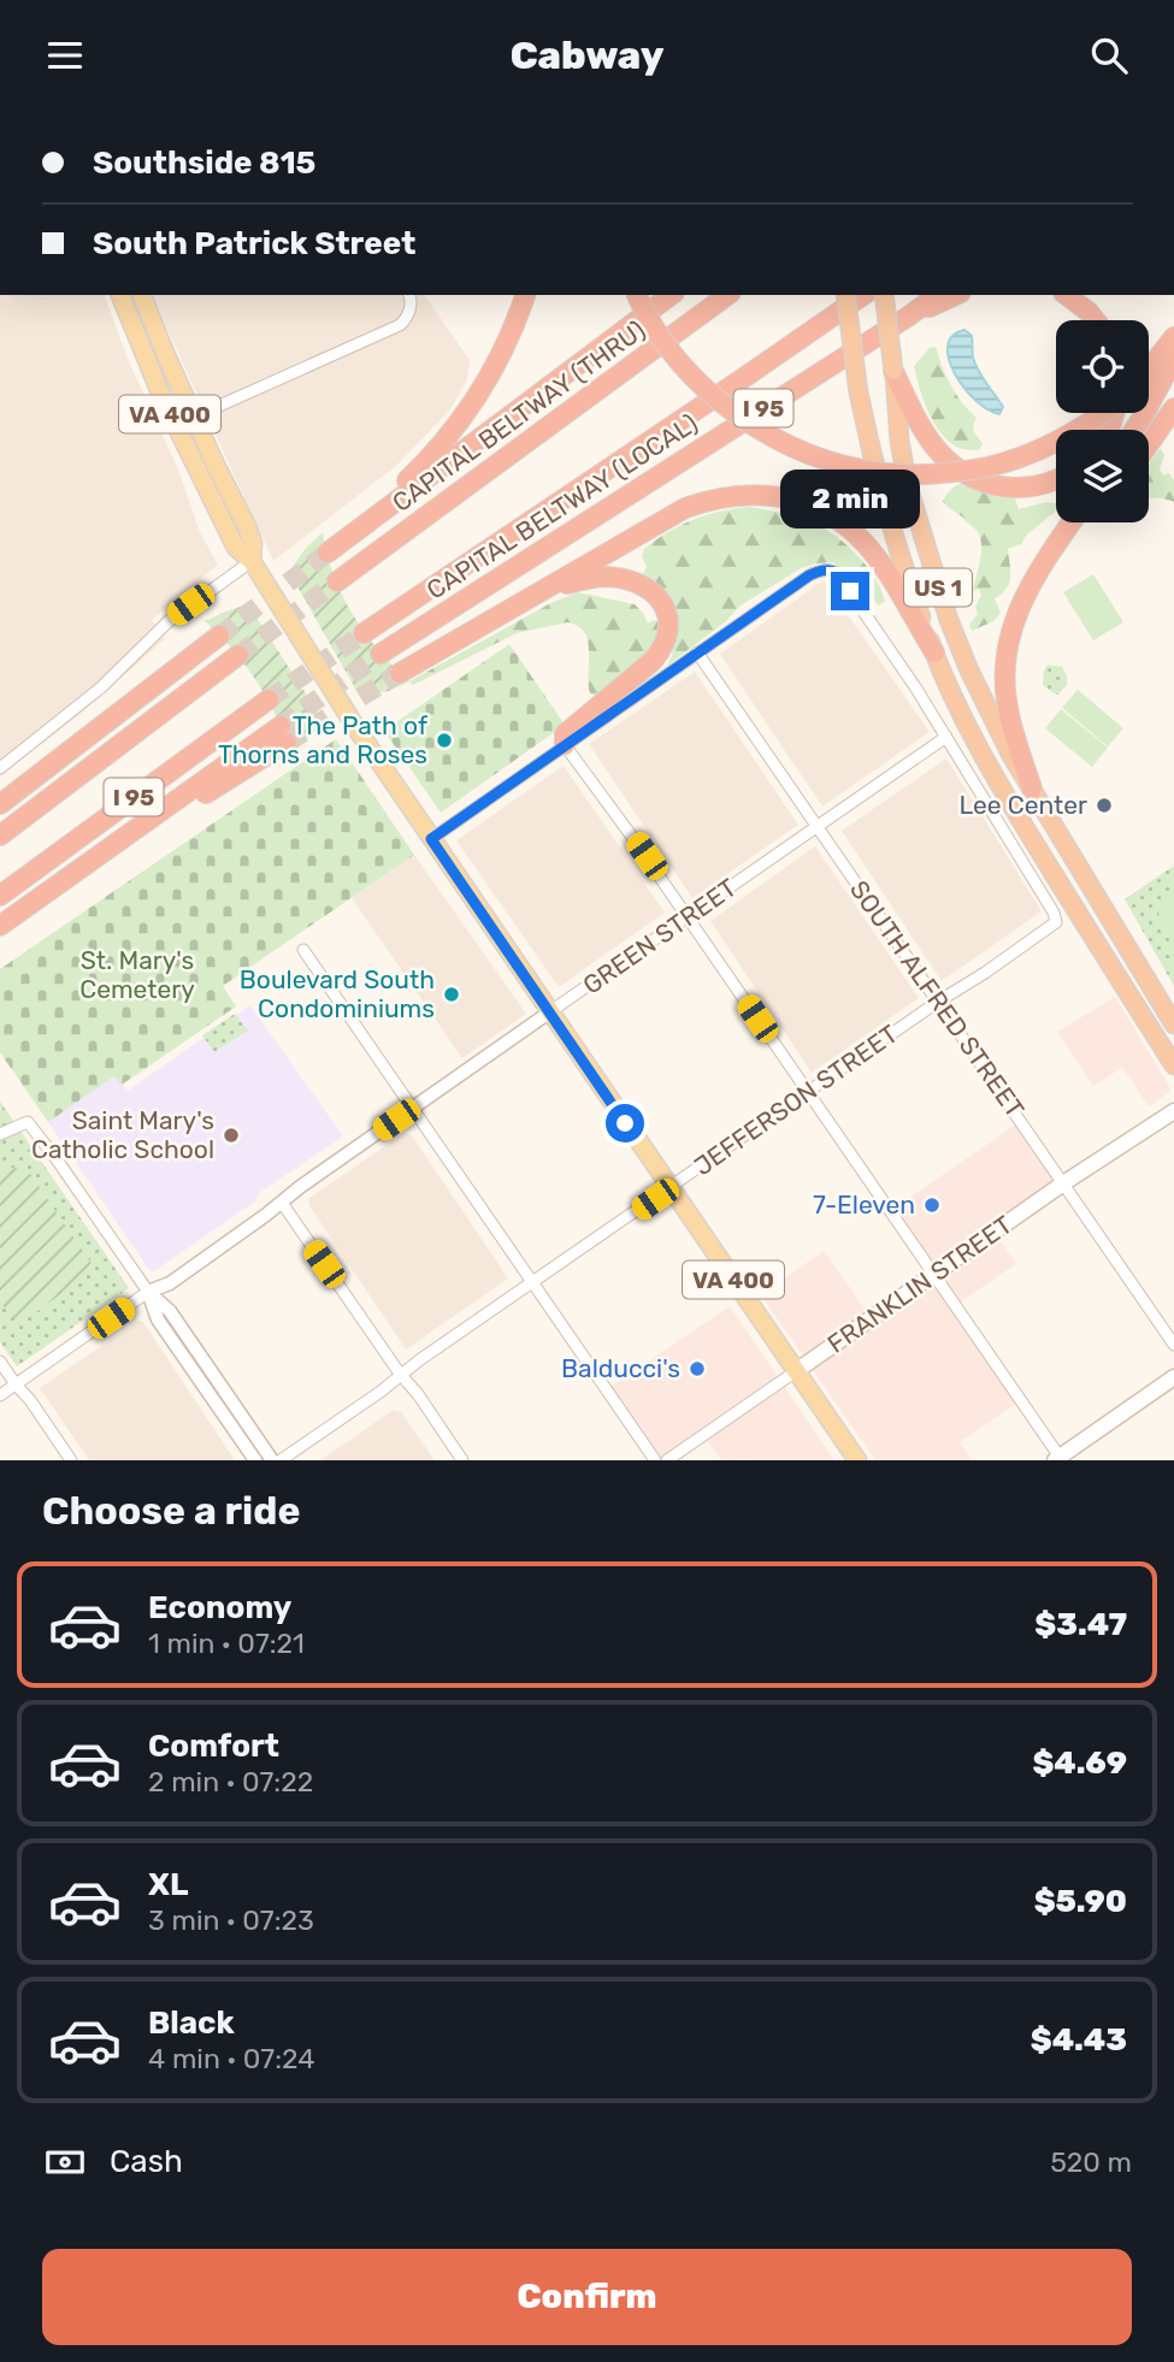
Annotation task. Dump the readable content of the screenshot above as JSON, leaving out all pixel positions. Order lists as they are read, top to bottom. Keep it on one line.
{"streets":{"highway":["I 95","CAPITAL BELTWAY (THRU)","CAPITAL BELTWAY (LOCAL)","US 1"],"main road":["VA 400","FRANKLIN STREET"],"street":["GREEN STREET","SOUTH ALFRED STREET","JEFFERSON STREET"]},"crossings":[["VA 400","GREEN STREET"],["VA 400","JEFFERSON STREET"],["VA 400","FRANKLIN STREET"],["GREEN STREET","SOUTH ALFRED STREET"],["GREEN STREET","JEFFERSON STREET"],["SOUTH ALFRED STREET","JEFFERSON STREET"],["SOUTH ALFRED STREET","FRANKLIN STREET"]],"parks":["St. Mary's Cemetery"],"places":["The Path of Thorns and Roses","Lee Center","Boulevard South Condominiums","Saint Mary's Catholic School","7-Eleven","Balducci's"],"page":{"header":"Cabway","banner":["Southside 815","South Patrick Street"],"bubble":"2 min","heading":"Choose a ride","list":[{"name":"Economy","note":"1 min · 07:21","value":"$3.47"},{"name":"Comfort","note":"2 min · 07:22","value":"$4.69"},{"name":"XL","note":"3 min · 07:23","value":"$5.90"},{"name":"Black","note":"4 min · 07:24","value":"$4.43"}],"pay":["Cash","520 m"],"buttons":"Confirm"}}
